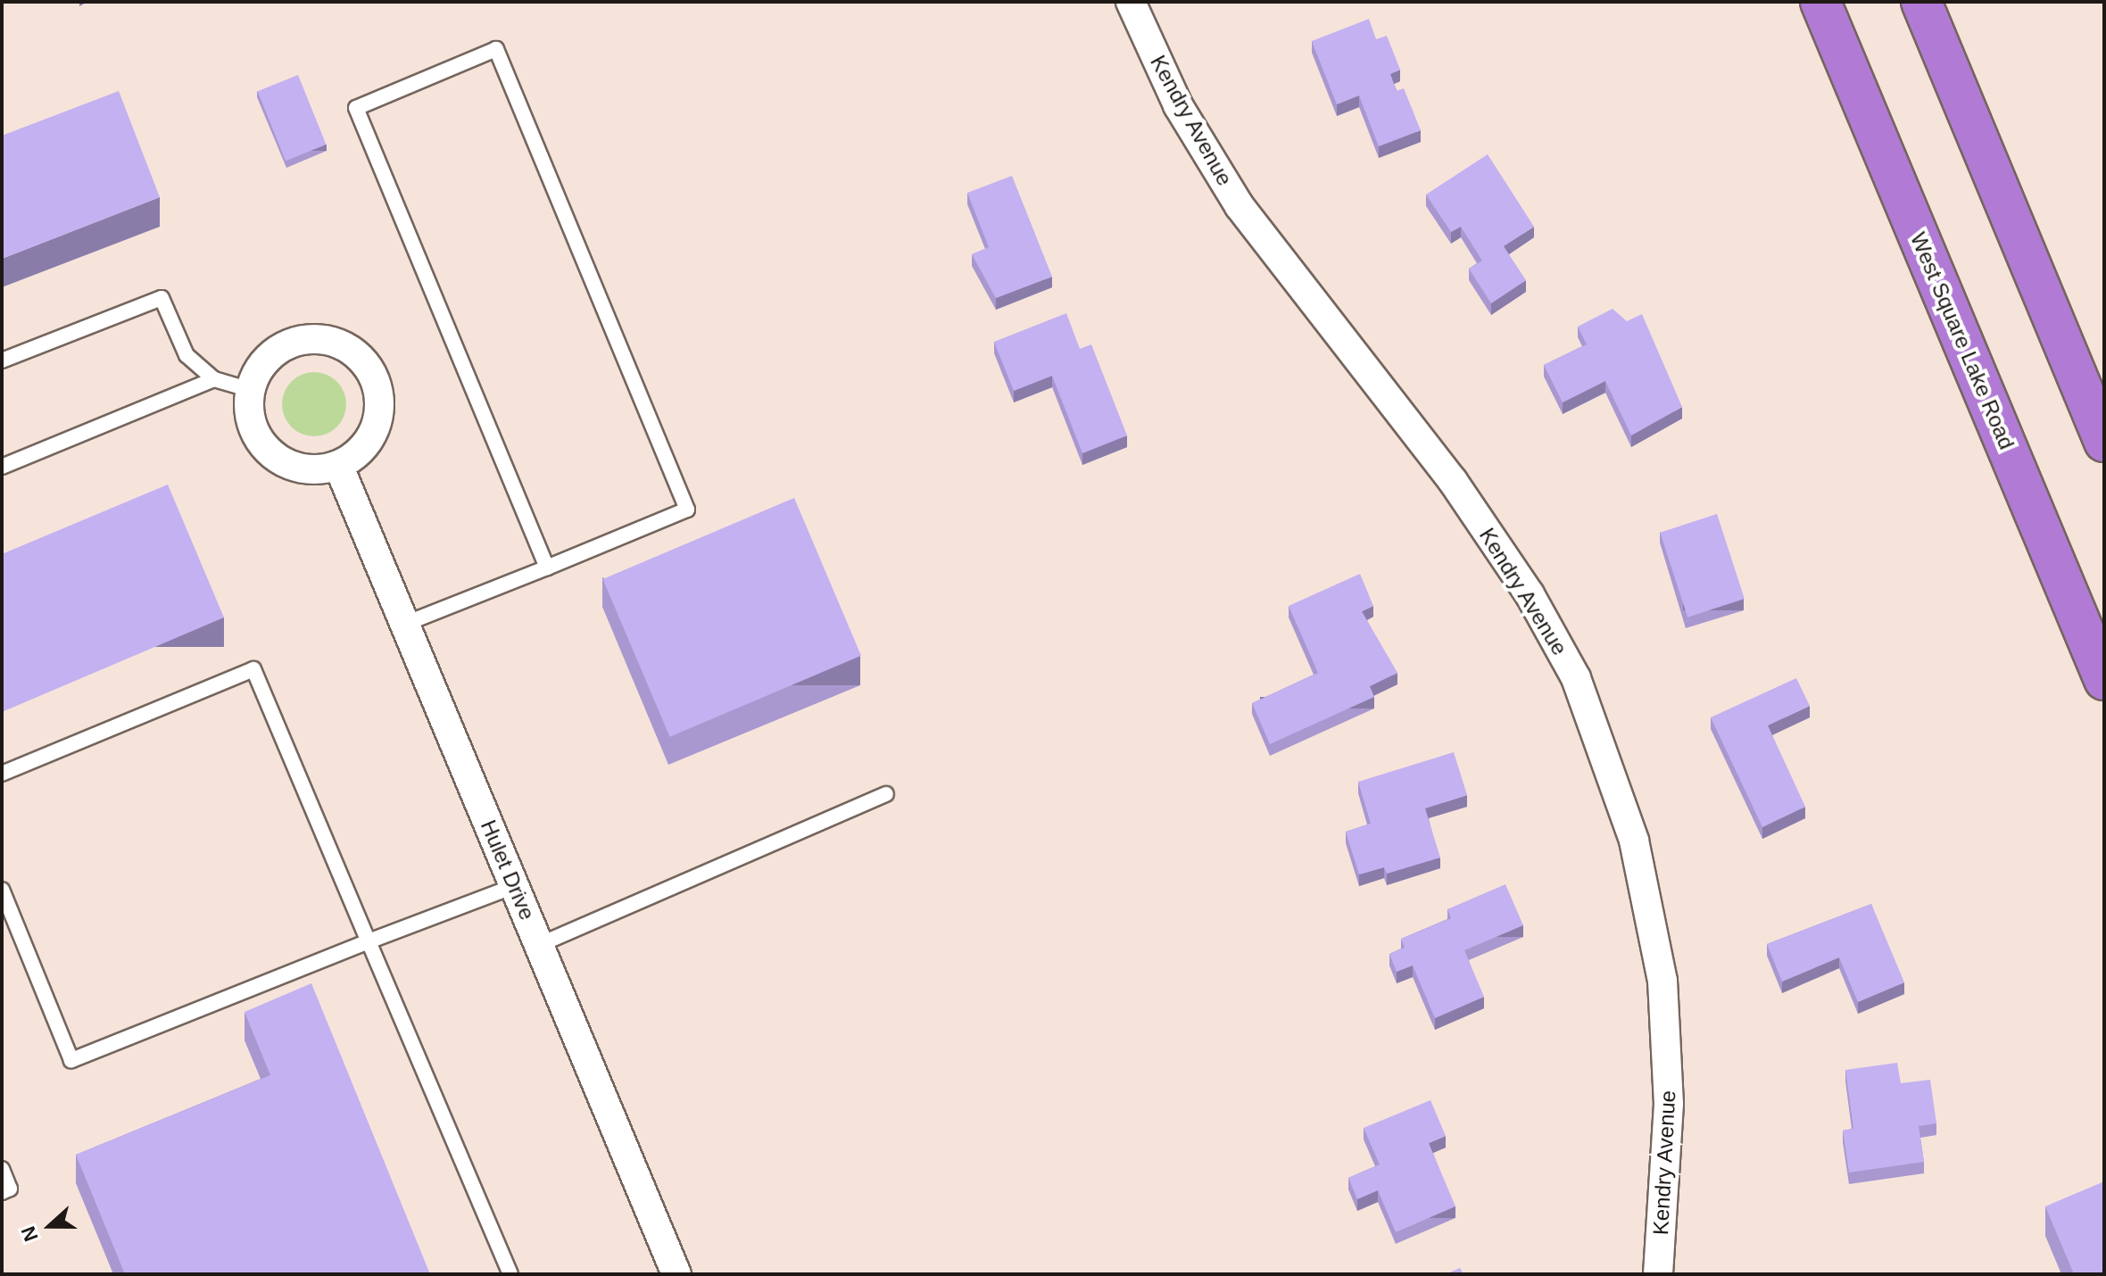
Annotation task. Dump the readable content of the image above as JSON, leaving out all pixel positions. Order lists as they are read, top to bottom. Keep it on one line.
{"streets":{"highway":["West Square Lake Road"],"street":["Kendry Avenue","Hulet Drive"]},"north":"left"}
